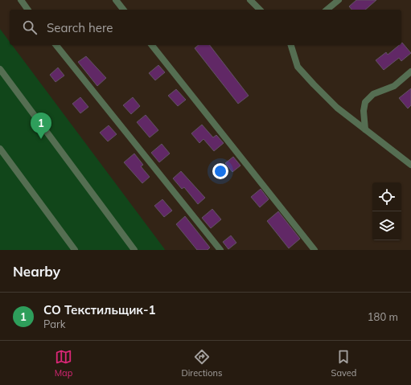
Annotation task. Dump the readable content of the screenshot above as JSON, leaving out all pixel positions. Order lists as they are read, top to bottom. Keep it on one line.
{"page":{"search":"Search here","pins":"1","heading":"Nearby","list":[{"mark":"1","name":"СО Текстильщик-1","note":"Park","value":"180 m"}],"nav":["Map","Directions","Saved"]}}
